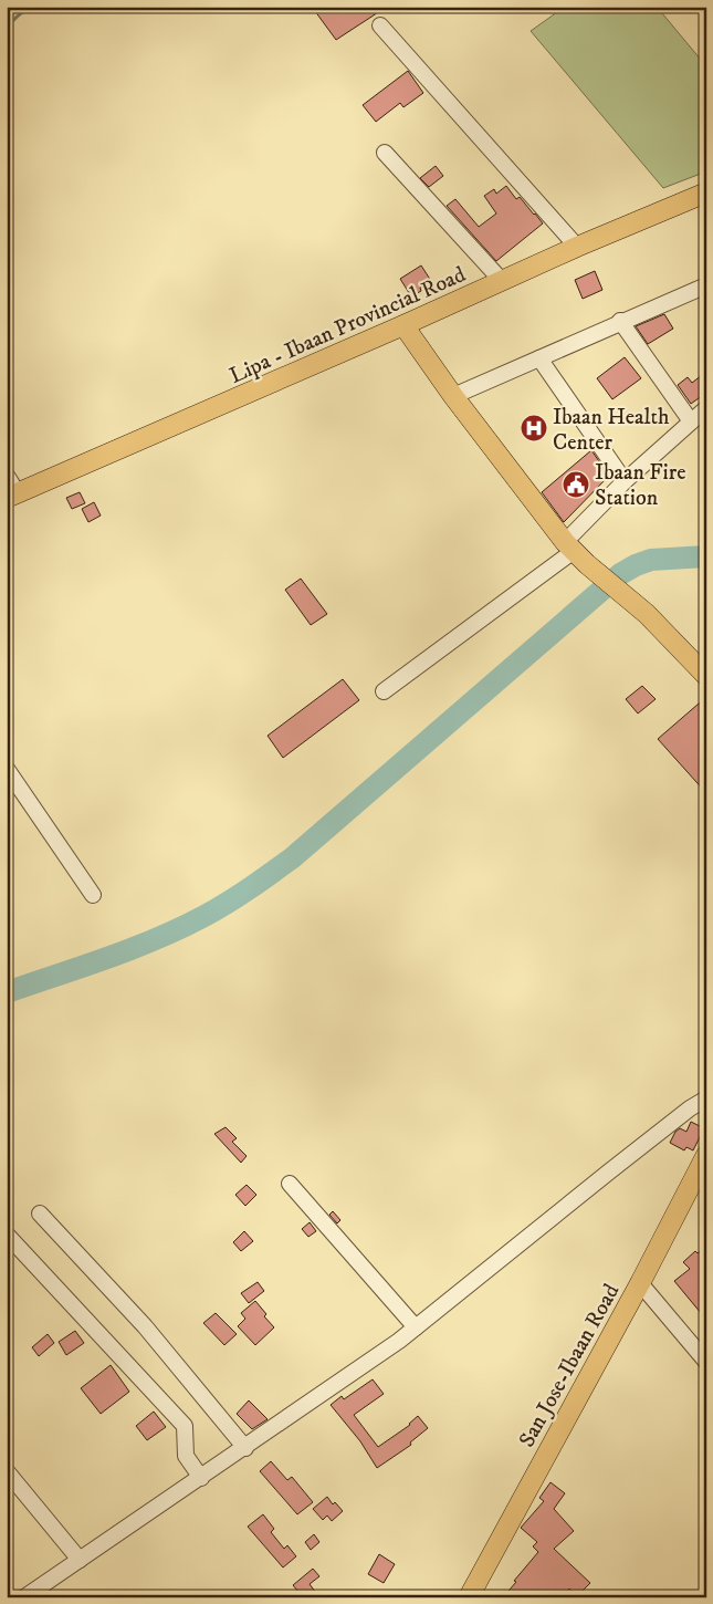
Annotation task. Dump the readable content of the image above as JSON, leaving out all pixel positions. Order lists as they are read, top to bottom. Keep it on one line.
{"streets":{"main road":["Lipa - Ibaan Provincial Road","San Jose-Ibaan Road"]},"places":{"hospital":["Ibaan Health Center"],"public building":["Ibaan Fire Station"]}}
